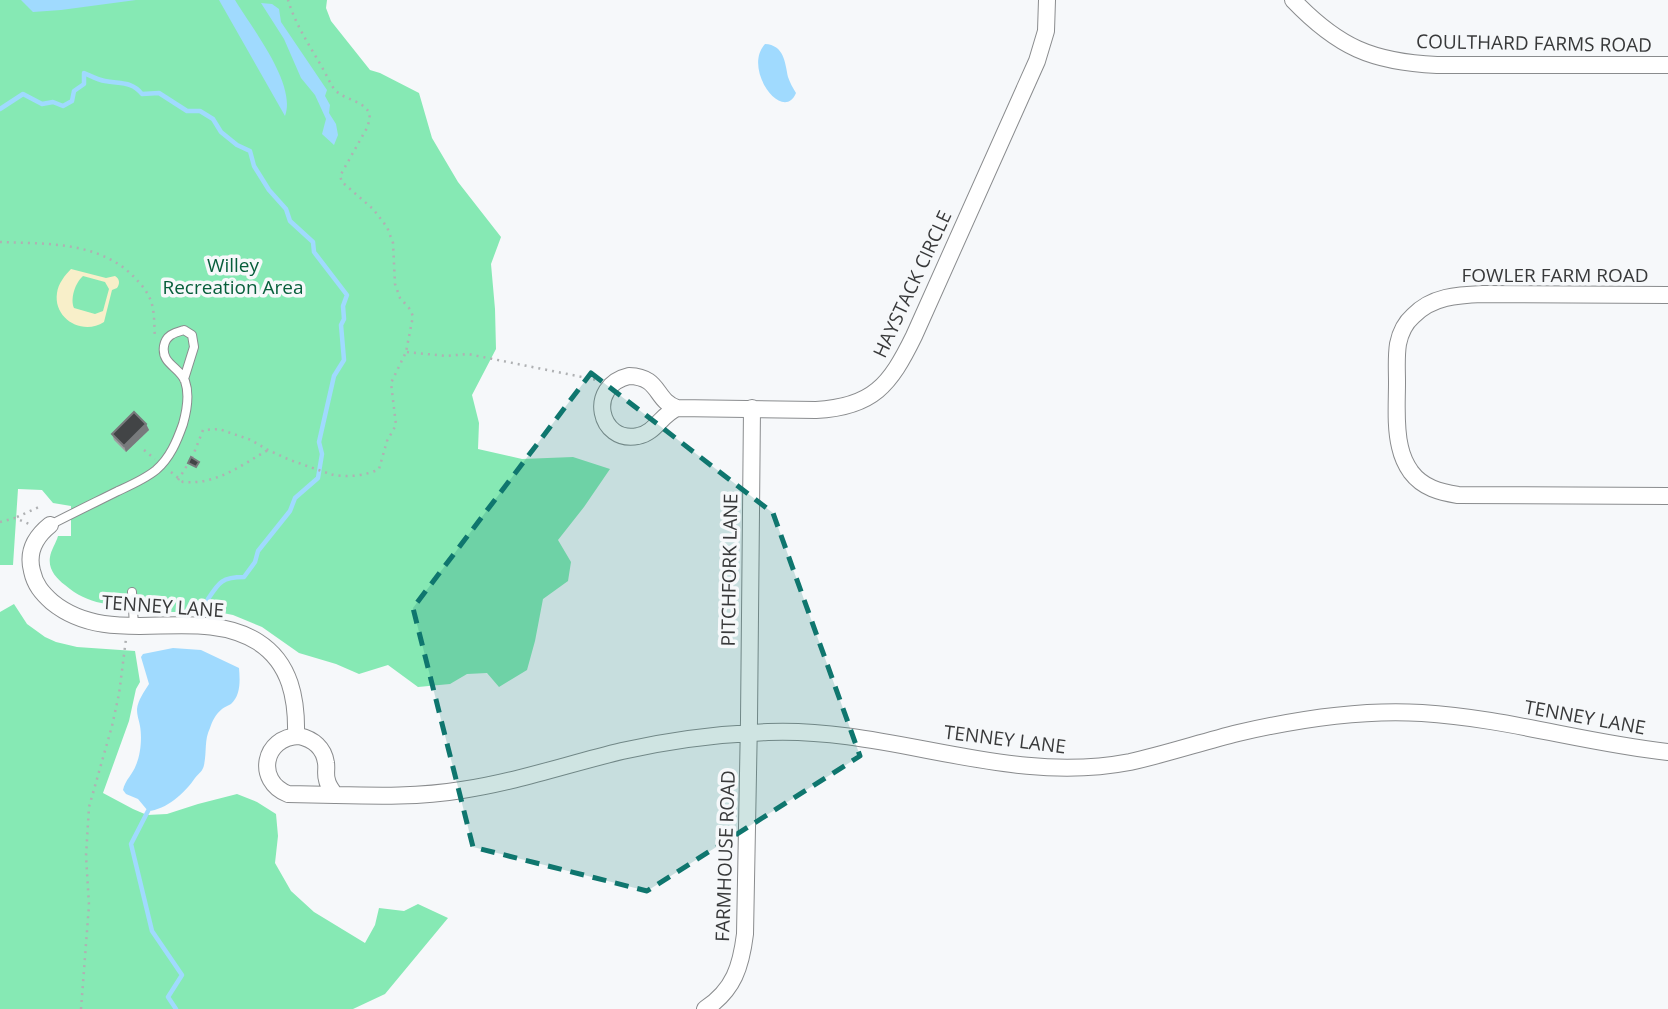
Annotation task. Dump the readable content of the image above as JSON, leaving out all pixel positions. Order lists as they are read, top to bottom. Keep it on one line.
{"streets":{"street":["COULTHARD FARMS ROAD","FOWLER FARM ROAD","HAYSTACK CIRCLE","PITCHFORK LANE","TENNEY LANE","FARMHOUSE ROAD"]},"crossings":[["HAYSTACK CIRCLE","PITCHFORK LANE"],["PITCHFORK LANE","TENNEY LANE"],["PITCHFORK LANE","FARMHOUSE ROAD"],["TENNEY LANE","FARMHOUSE ROAD"]],"parks":["Willey Recreation Area"]}
